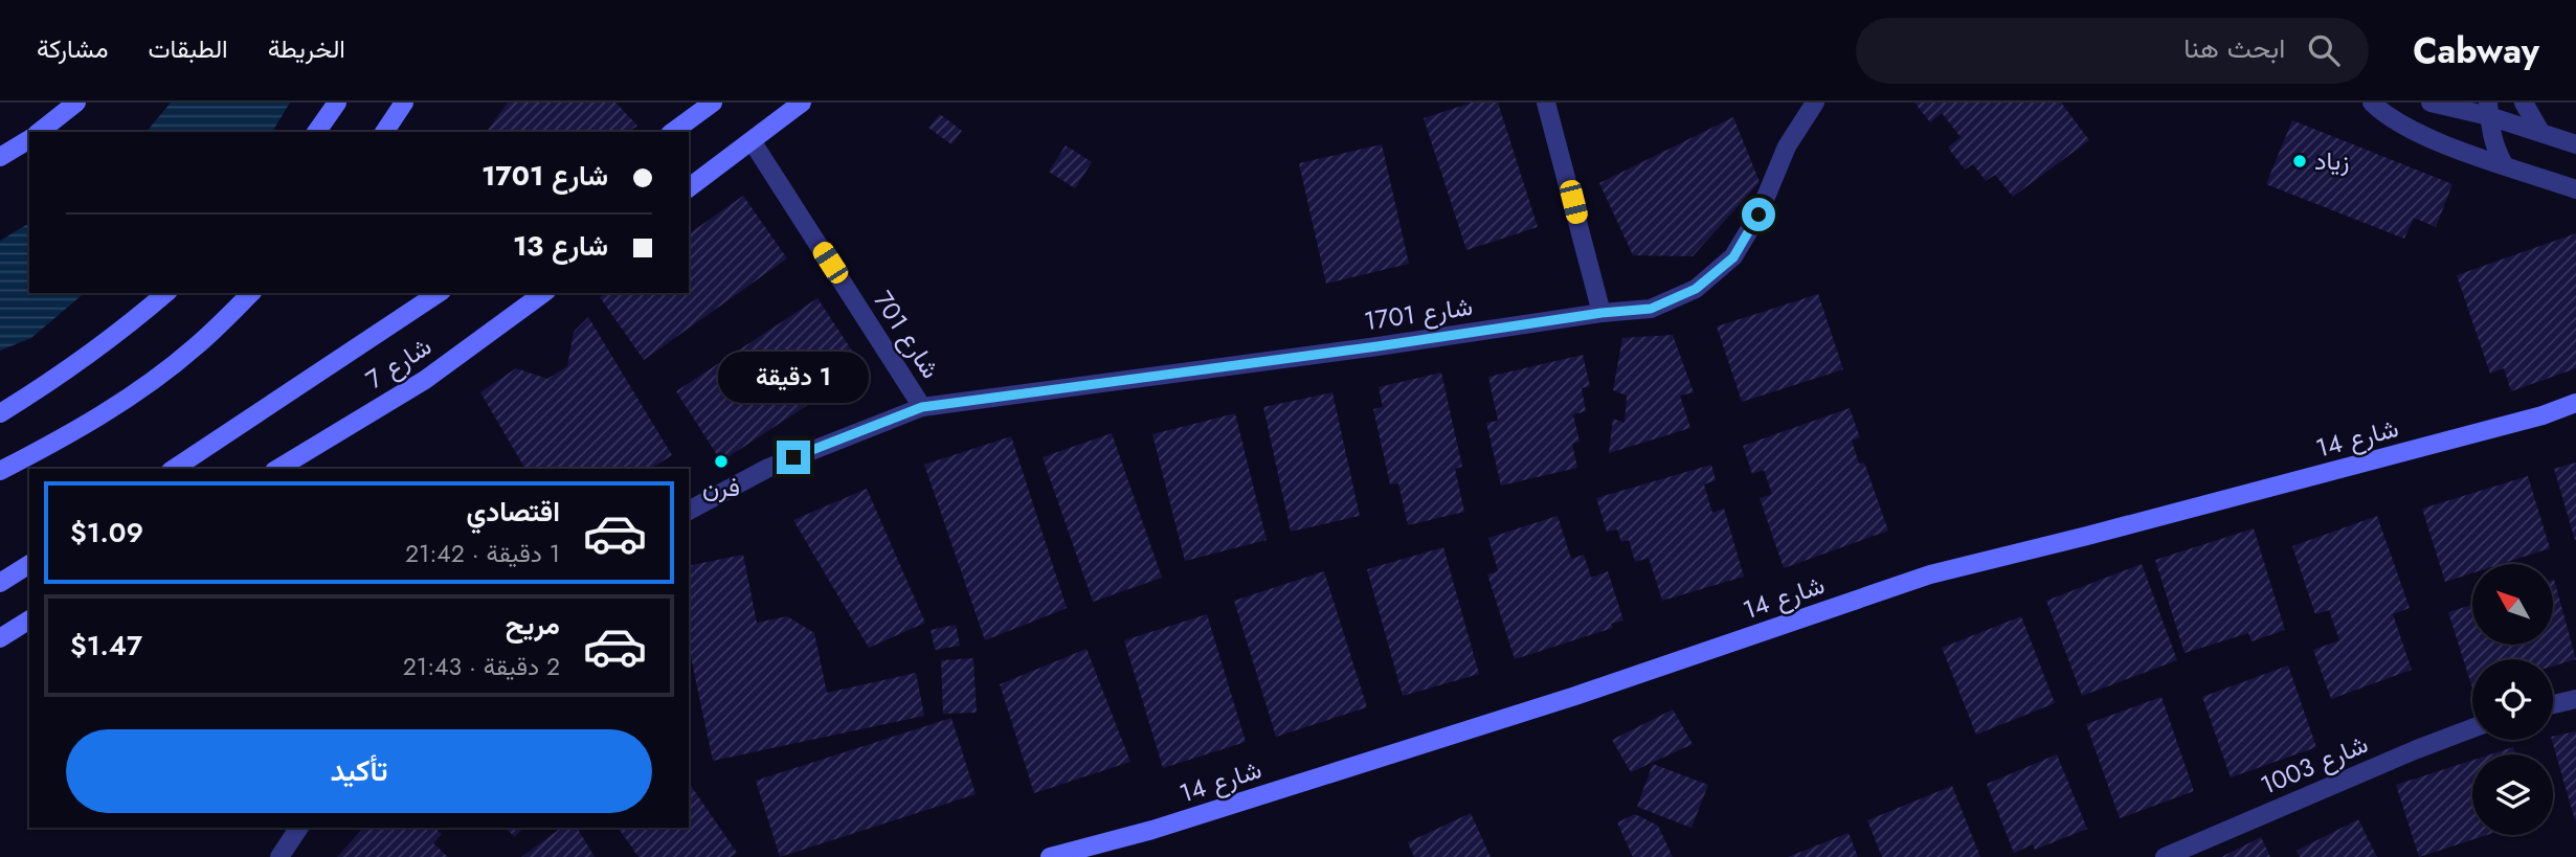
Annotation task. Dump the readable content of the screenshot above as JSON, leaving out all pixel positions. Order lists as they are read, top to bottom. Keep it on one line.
{"streets":{"street":["شارع 1701","شارع 701","شارع 7","شارع 14","شارع 1003"]},"crossings":[["شارع 1701","شارع 701"]],"places":["زياد","فرن"],"north":"top left","page":{"header":"Cabway","search":"ابحث هنا","nav":["الخريطة","الطبقات","مشاركة"],"banner":["شارع 1701","شارع 13"],"bubble":"1 دقيقة","list":[{"name":"اقتصادي","note":"1 دقيقة · 21:42","value":"$1.09"},{"name":"مريح","note":"2 دقيقة · 21:43","value":"$1.47"}],"buttons":"تأكيد"}}
